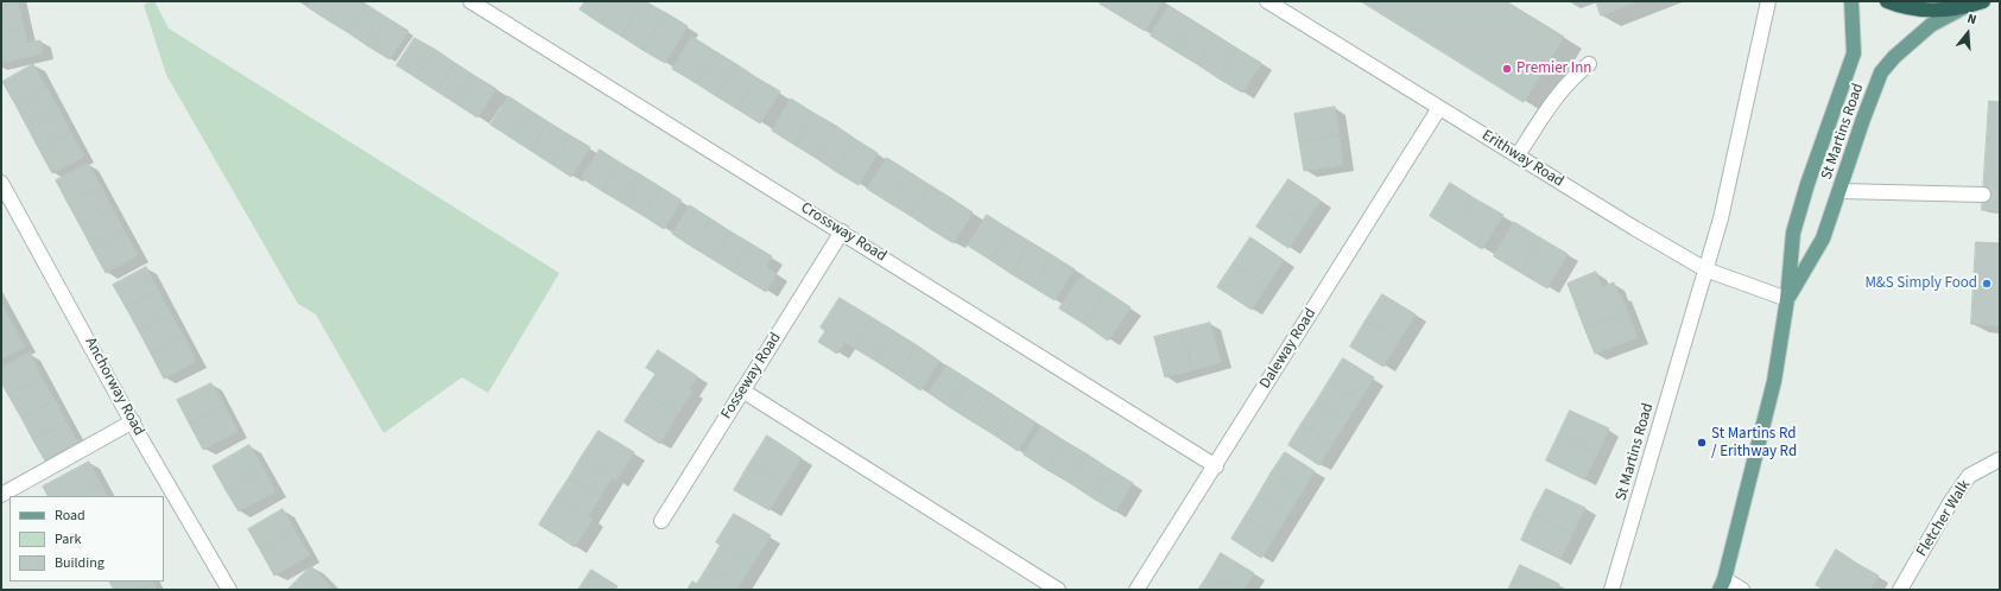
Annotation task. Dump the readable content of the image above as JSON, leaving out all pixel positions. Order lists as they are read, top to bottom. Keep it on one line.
{"streets":{"main road":["St Martins Road"],"street":["Erithway Road","Crossway Road","Daleway Road","Fosseway Road","Anchorway Road","Fletcher Walk"]},"crossings":[["St Martins Road","Erithway Road"],["Erithway Road","Daleway Road"],["Crossway Road","Daleway Road"],["Crossway Road","Fosseway Road"]],"places":["Premier Inn","M&S Simply Food","St Martins Rd / Erithway Rd"],"legend":["Road","Park","Building"],"north":"top"}
